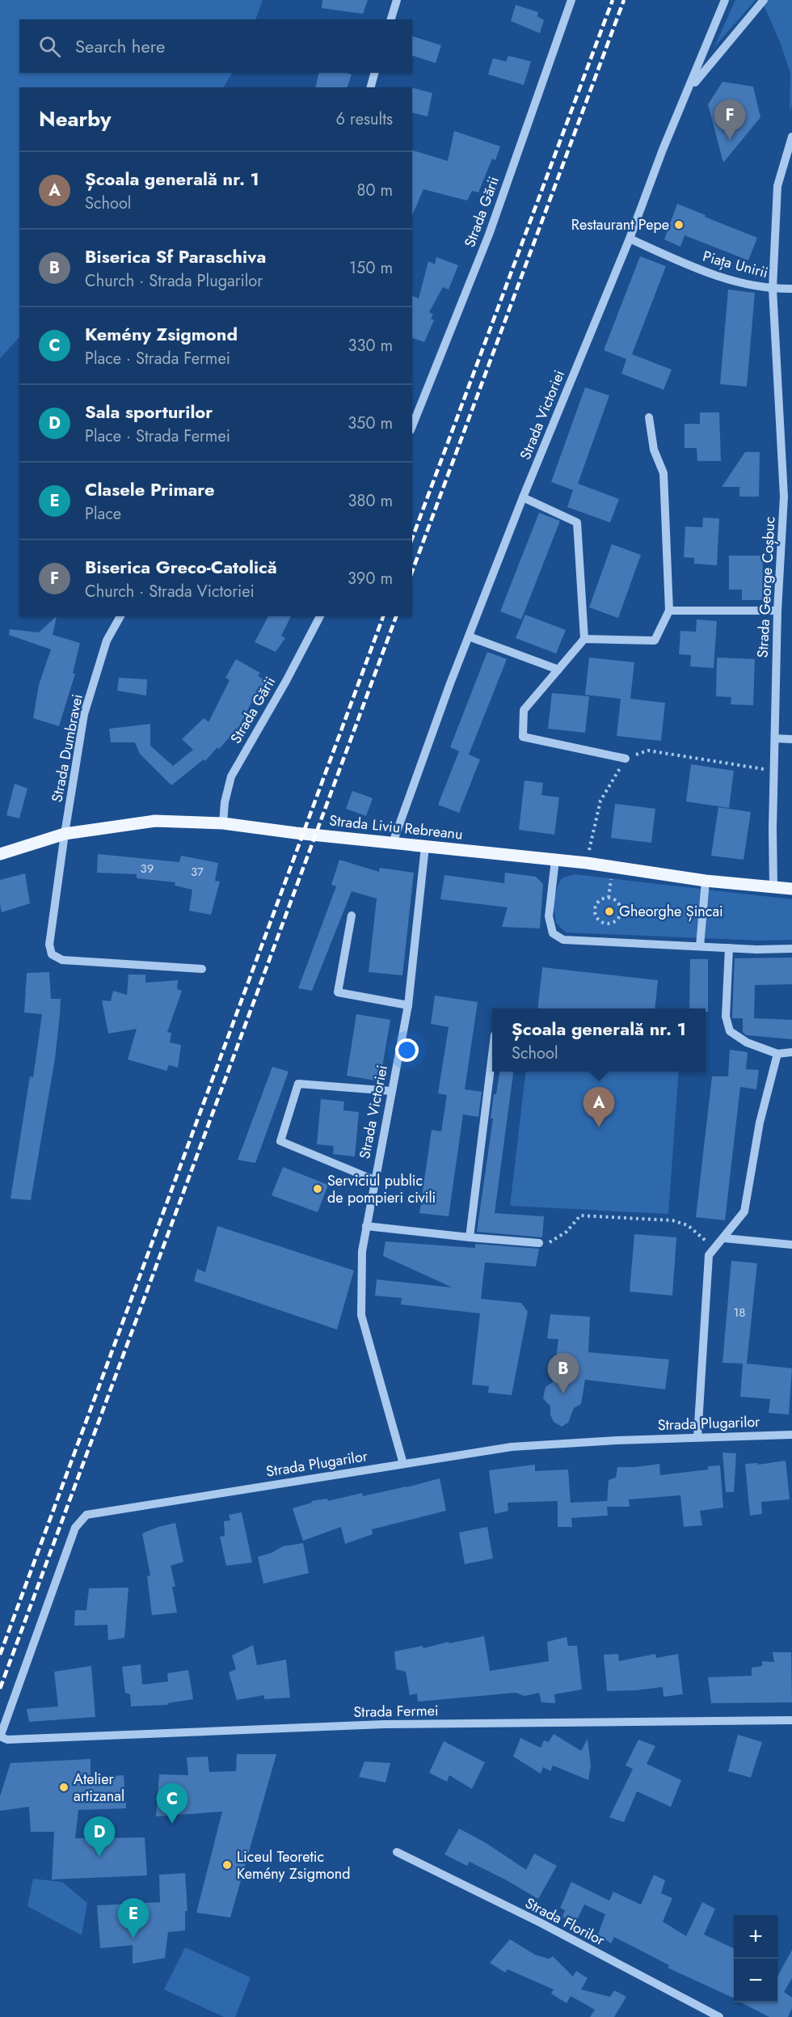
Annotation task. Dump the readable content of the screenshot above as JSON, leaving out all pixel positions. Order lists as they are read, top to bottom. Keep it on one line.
{"streets":{"main road":["Strada Liviu Rebreanu"],"street":["Strada Gării","Piața Unirii","Strada Victoriei","Strada George Coșbuc","Strada Dumbravei","Strada Plugarilor","Strada Fermei","Strada Florilor"]},"crossings":[["Strada Gării","Strada Liviu Rebreanu"],["Piața Unirii","Strada Victoriei"],["Piața Unirii","Strada George Coșbuc"],["Strada Victoriei","Strada Liviu Rebreanu"],["Strada Victoriei","Strada Plugarilor"],["Strada George Coșbuc","Strada Liviu Rebreanu"],["Strada Dumbravei","Strada Liviu Rebreanu"],["Strada Plugarilor","Strada Fermei"]],"places":["Restaurant Pepe","Gheorghe Șincai","Serviciul public de pompieri civili","Atelier artizanal","Liceul Teoretic Kemény Zsigmond"],"house_numbers":["39","37","18"],"page":{"search":"Search here","heading":["Nearby","6 results"],"pins":["F","A","B","C","D","E"],"list":[{"mark":"A","name":"Școala generală nr. 1","note":"School","value":"80 m"},{"mark":"B","name":"Biserica Sf Paraschiva","note":"Church · Strada Plugarilor","value":"150 m"},{"mark":"C","name":"Kemény Zsigmond","note":"Place · Strada Fermei","value":"330 m"},{"mark":"D","name":"Sala sporturilor","note":"Place · Strada Fermei","value":"350 m"},{"mark":"E","name":"Clasele Primare","note":"Place","value":"380 m"},{"mark":"F","name":"Biserica Greco-Catolică","note":"Church · Strada Victoriei","value":"390 m"}],"popup":["Școala generală nr. 1","School"],"map_buttons":["+","−"]}}
